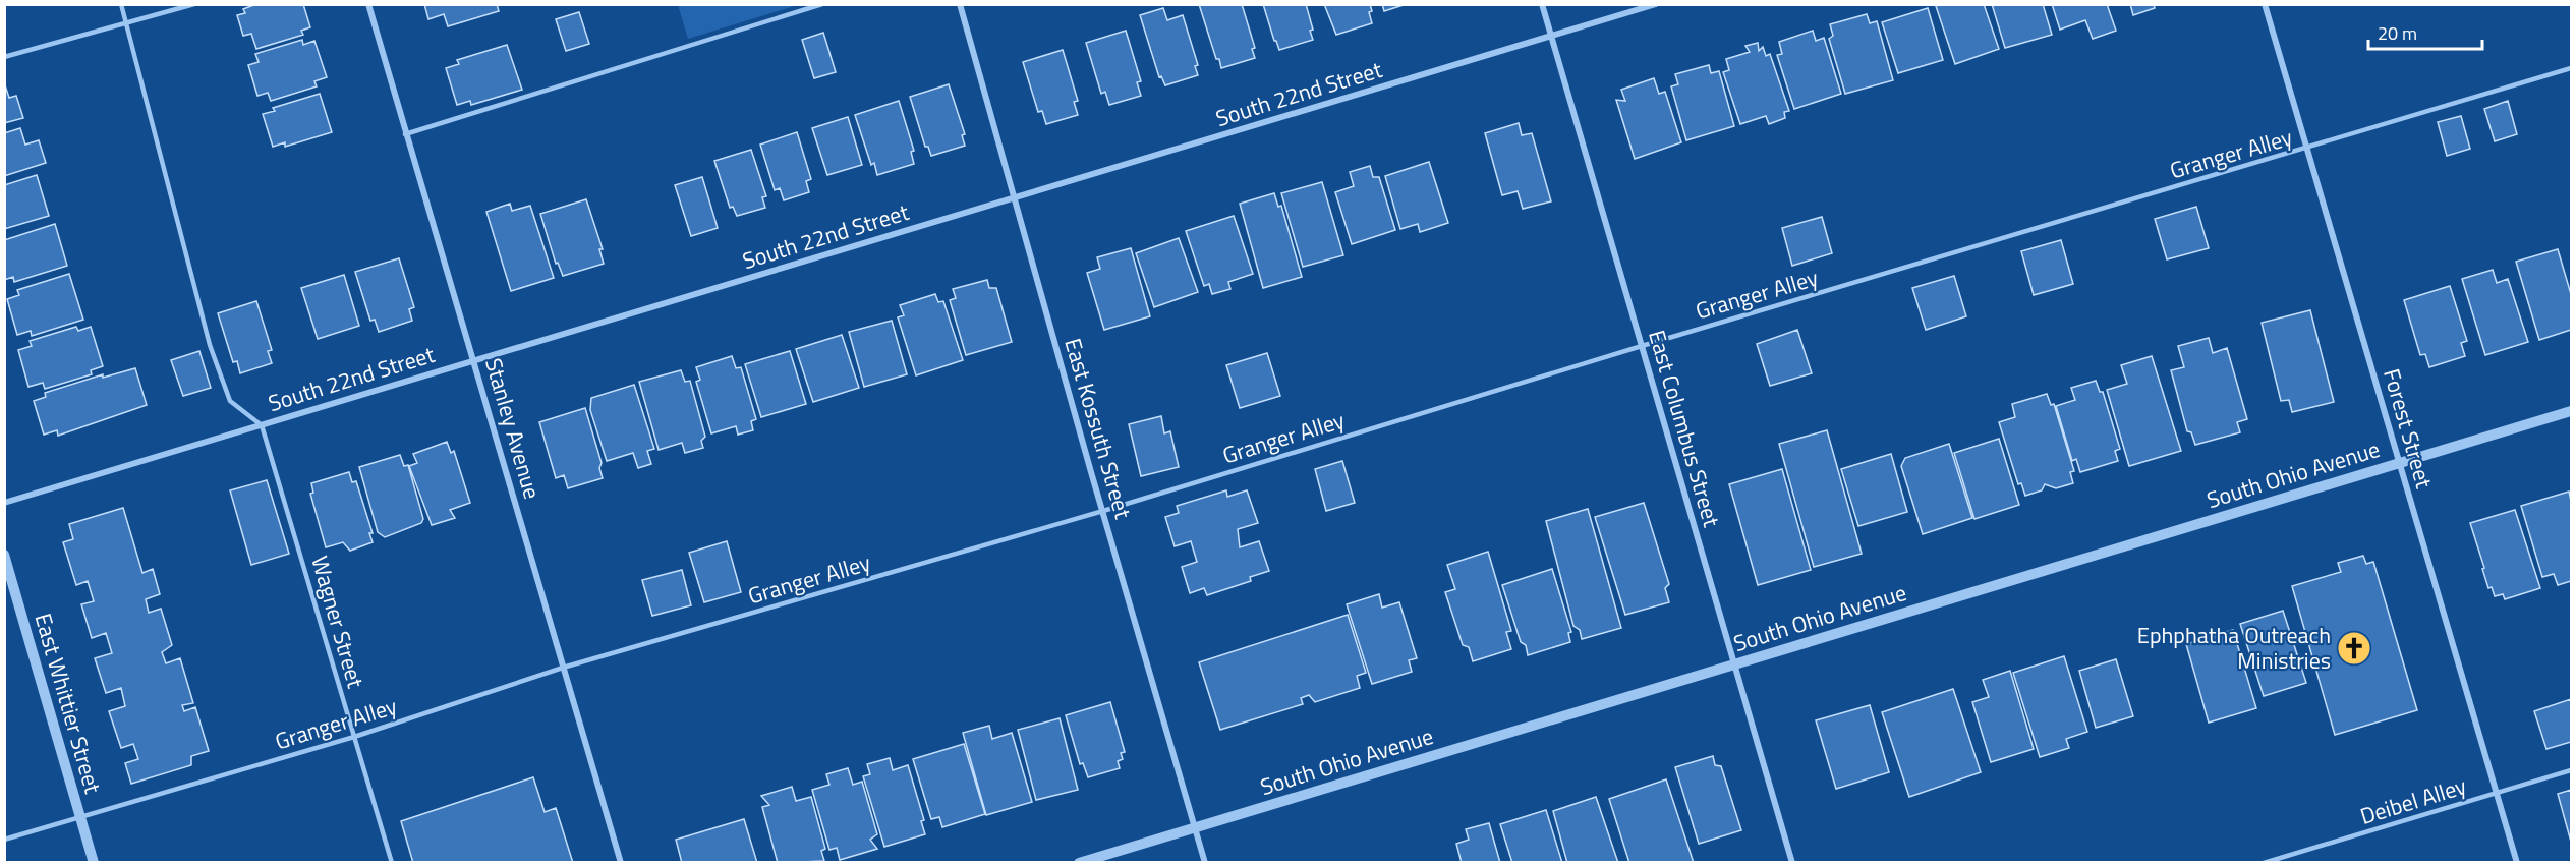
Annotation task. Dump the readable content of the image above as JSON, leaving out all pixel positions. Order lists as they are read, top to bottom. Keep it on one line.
{"streets":{"street":["South 22nd Street","Stanley Avenue","East Kossuth Street","East Columbus Street","Forest Street","South Ohio Avenue","East Whittier Street"],"lane":["Granger Alley","Wagner Street","Deibel Alley"]},"crossings":[["South 22nd Street","Stanley Avenue"],["South 22nd Street","East Kossuth Street"],["South 22nd Street","East Columbus Street"],["South 22nd Street","Wagner Street"],["Granger Alley","Stanley Avenue"],["Granger Alley","East Kossuth Street"],["Granger Alley","East Columbus Street"],["Granger Alley","Forest Street"],["Granger Alley","Wagner Street"],["Granger Alley","East Whittier Street"],["East Kossuth Street","South Ohio Avenue"],["East Columbus Street","South Ohio Avenue"],["Forest Street","South Ohio Avenue"],["Forest Street","Deibel Alley"]],"places":{"church":["Ephphatha Outreach Ministries"]},"scale_bar":"20 m"}
